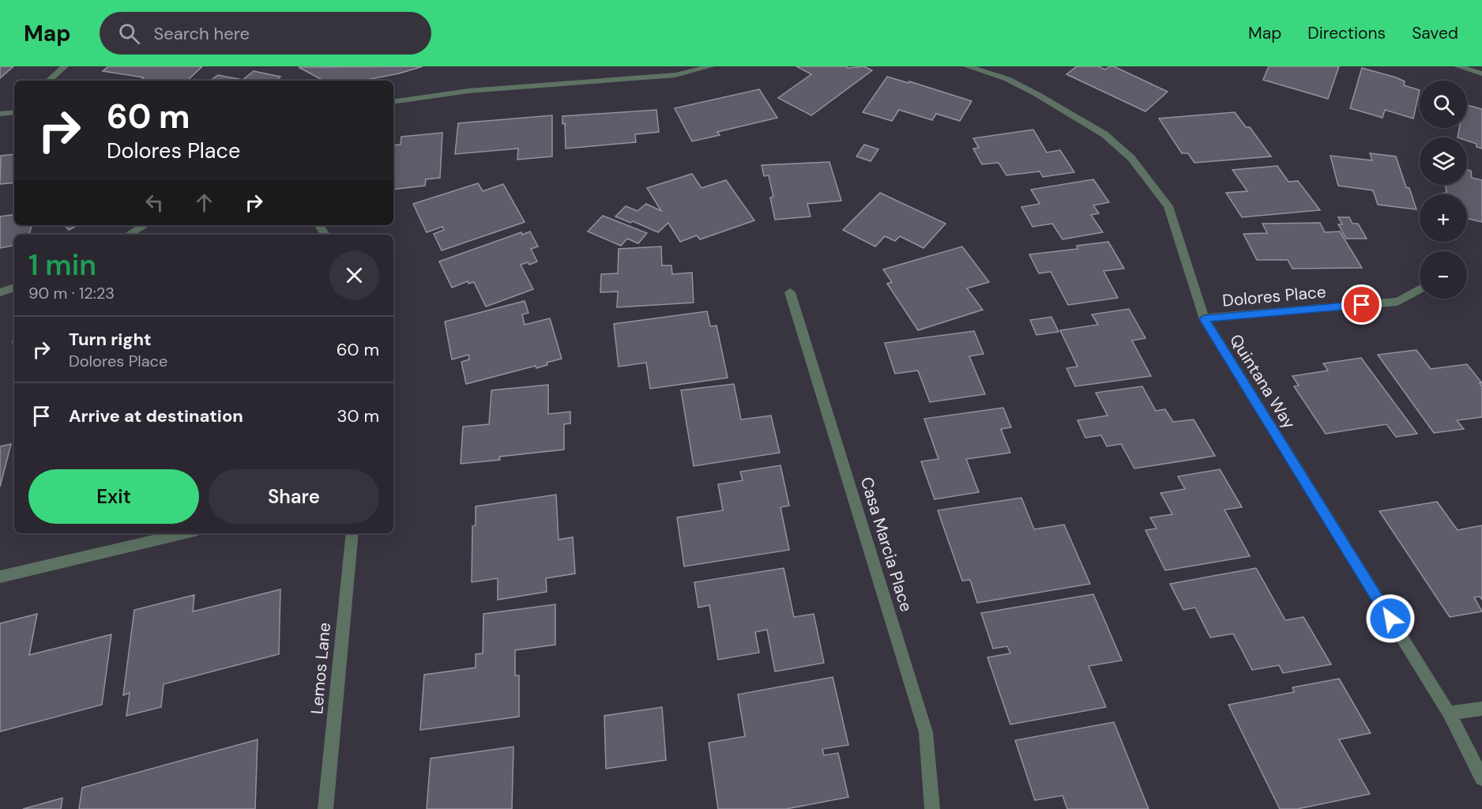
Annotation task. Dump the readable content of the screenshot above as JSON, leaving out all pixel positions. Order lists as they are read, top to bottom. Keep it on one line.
{"streets":{"street":["Dolores Place","Quintana Way","Casa Marcia Place","Lemos Lane"]},"crossings":[["Dolores Place","Quintana Way"]],"page":{"header":"Map","search":"Search here","nav":["Map","Directions","Saved"],"map_buttons":["+","−"],"turn":["60 m","Dolores Place"],"heading":["1 min","90 m · 12:23"],"list":[{"name":"Turn right","note":"Dolores Place","value":"60 m"},{"name":"Arrive at destination","value":"30 m"}],"buttons":["Exit","Share"]}}
